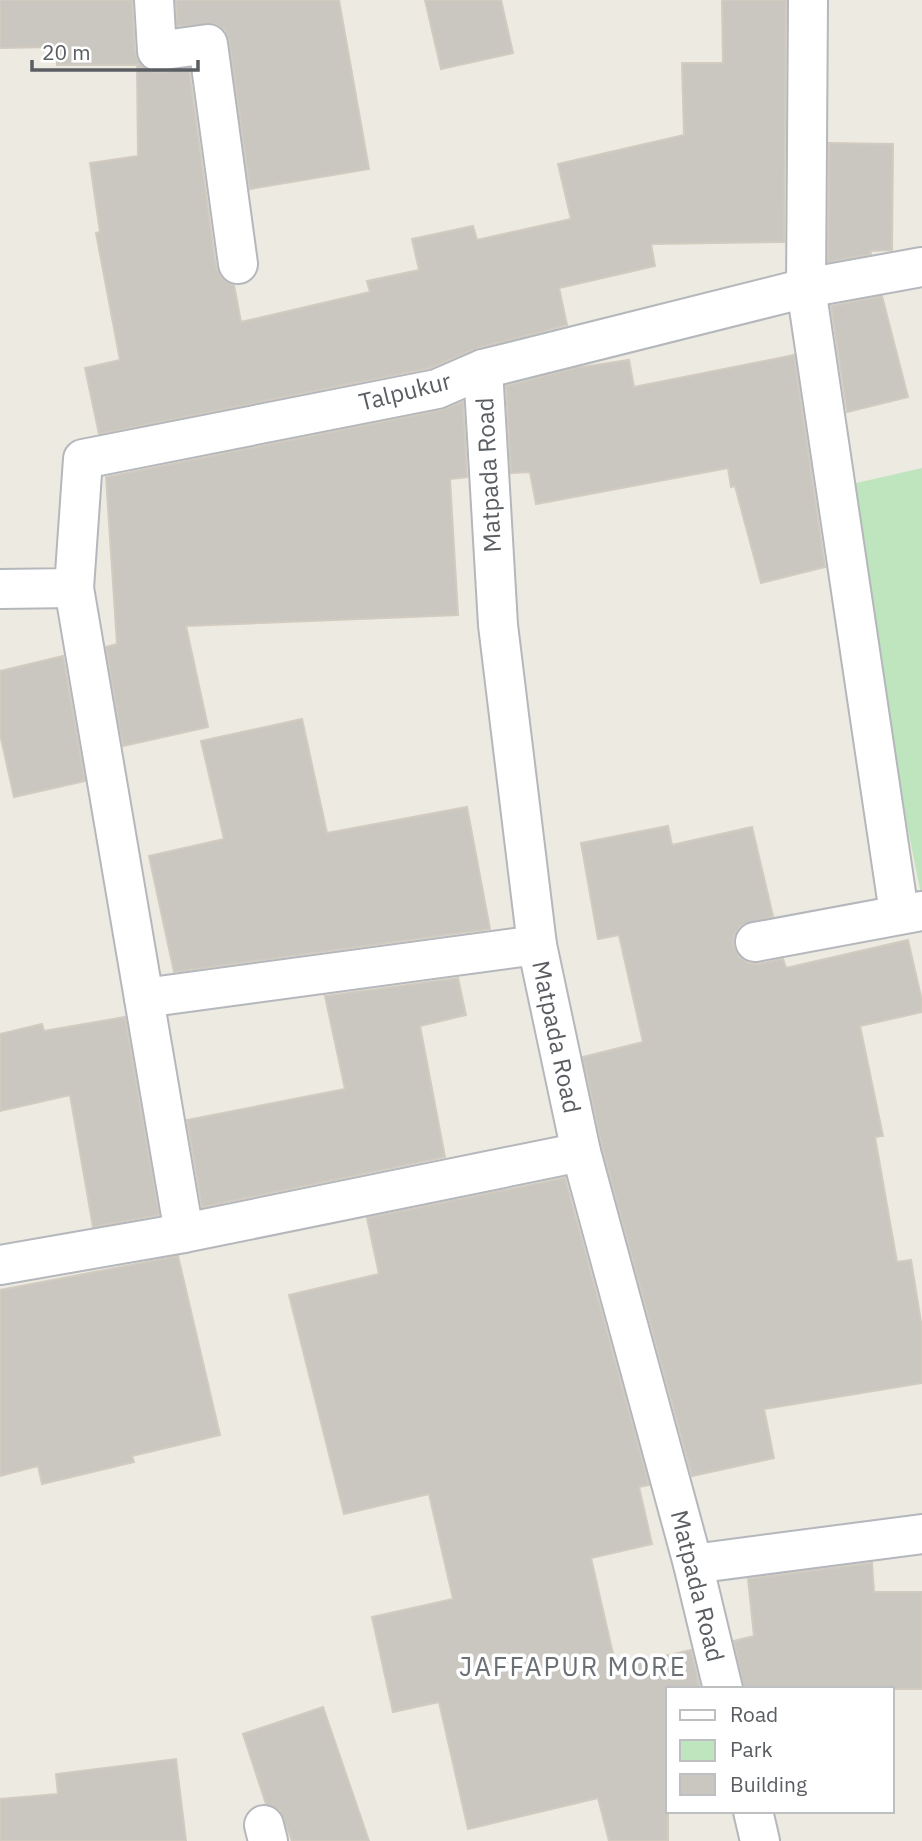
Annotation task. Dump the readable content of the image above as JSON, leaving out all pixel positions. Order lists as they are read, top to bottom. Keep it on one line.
{"streets":{"street":["Talpukur","Matpada Road"]},"crossings":[["Talpukur","Matpada Road"]],"districts":["JAFFAPUR MORE"],"legend":["Road","Park","Building"],"scale_bar":"20 m"}
